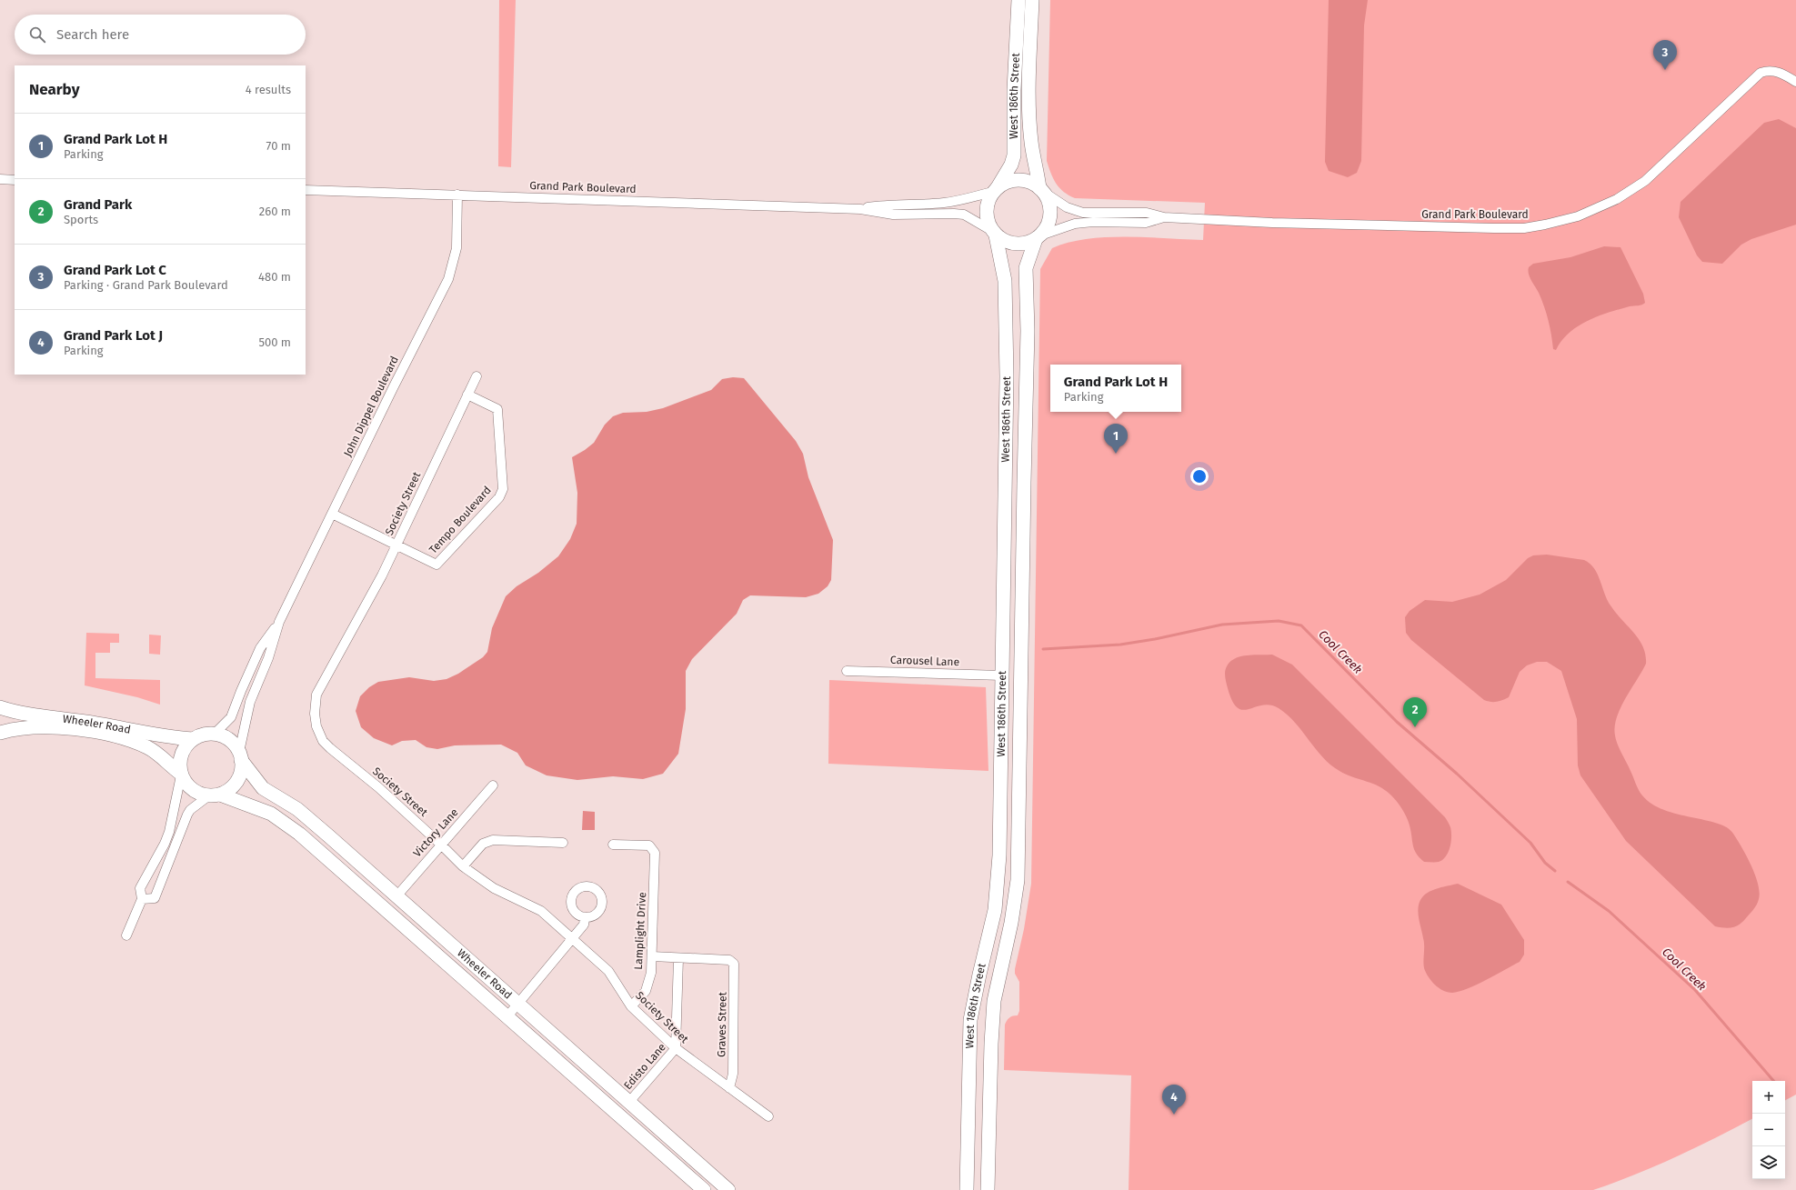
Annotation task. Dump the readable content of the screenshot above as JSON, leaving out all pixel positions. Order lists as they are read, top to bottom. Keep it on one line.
{"streets":{"street":["West 186th Street","Grand Park Boulevard","John Dippel Boulevard","Society Street","Tempo Boulevard","Carousel Lane","Wheeler Road","Victory Lane","Lamplight Drive","Graves Street","Edisto Lane"]},"crossings":[["West 186th Street","Grand Park Boulevard"],["West 186th Street","Carousel Lane"],["Grand Park Boulevard","John Dippel Boulevard"],["John Dippel Boulevard","Tempo Boulevard"],["John Dippel Boulevard","Wheeler Road"],["Society Street","Tempo Boulevard"],["Society Street","Victory Lane"],["Society Street","Lamplight Drive"],["Society Street","Graves Street"],["Society Street","Edisto Lane"],["Wheeler Road","Victory Lane"],["Wheeler Road","Edisto Lane"],["Graves Street","Edisto Lane"]],"water":["Cool Creek"],"page":{"search":"Search here","pins":["3","1","2","4"],"heading":["Nearby","4 results"],"list":[{"mark":"1","name":"Grand Park Lot H","note":"Parking","value":"70 m"},{"mark":"2","name":"Grand Park","note":"Sports","value":"260 m"},{"mark":"3","name":"Grand Park Lot C","note":"Parking · Grand Park Boulevard","value":"480 m"},{"mark":"4","name":"Grand Park Lot J","note":"Parking","value":"500 m"}],"popup":["Grand Park Lot H","Parking"],"map_buttons":["+","−"]}}
